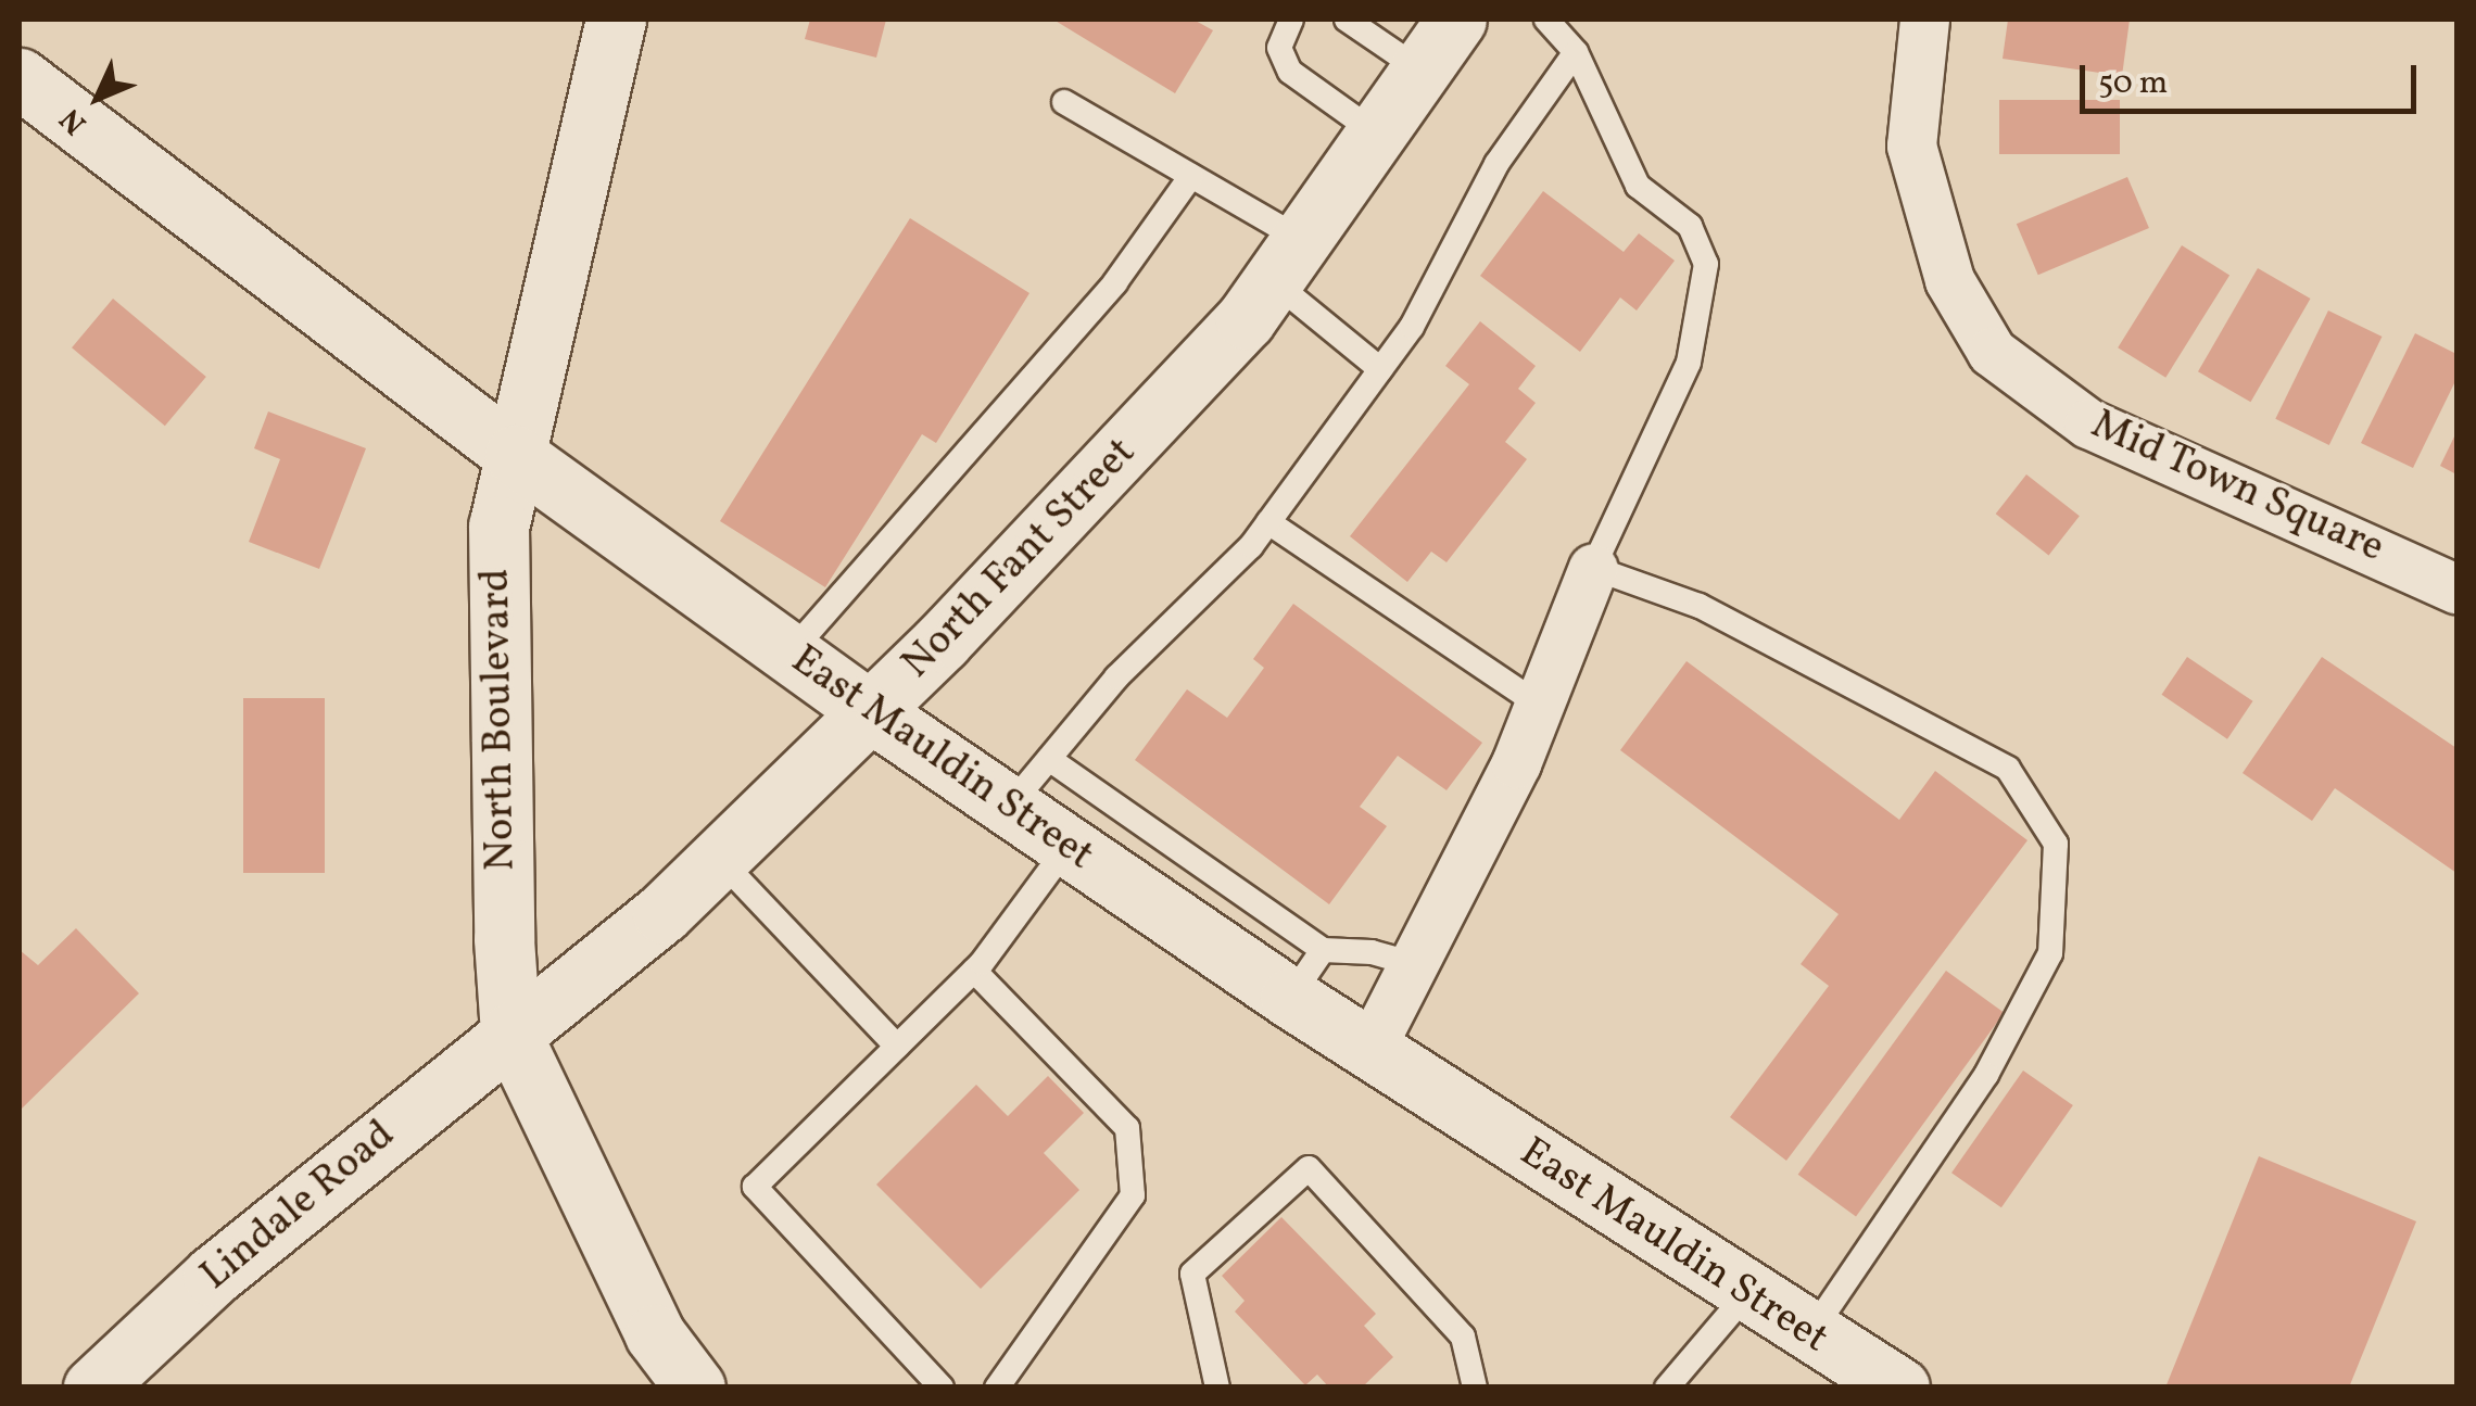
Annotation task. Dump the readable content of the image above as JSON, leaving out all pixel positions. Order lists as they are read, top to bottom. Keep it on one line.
{"streets":{"street":["Mid Town Square","North Fant Street","North Boulevard","East Mauldin Street","Lindale Road"]},"crossings":[["North Fant Street","North Boulevard"],["North Fant Street","East Mauldin Street"],["North Fant Street","Lindale Road"],["North Boulevard","East Mauldin Street"],["North Boulevard","Lindale Road"]],"scale_bar":"50 m","north":"bottom left"}
